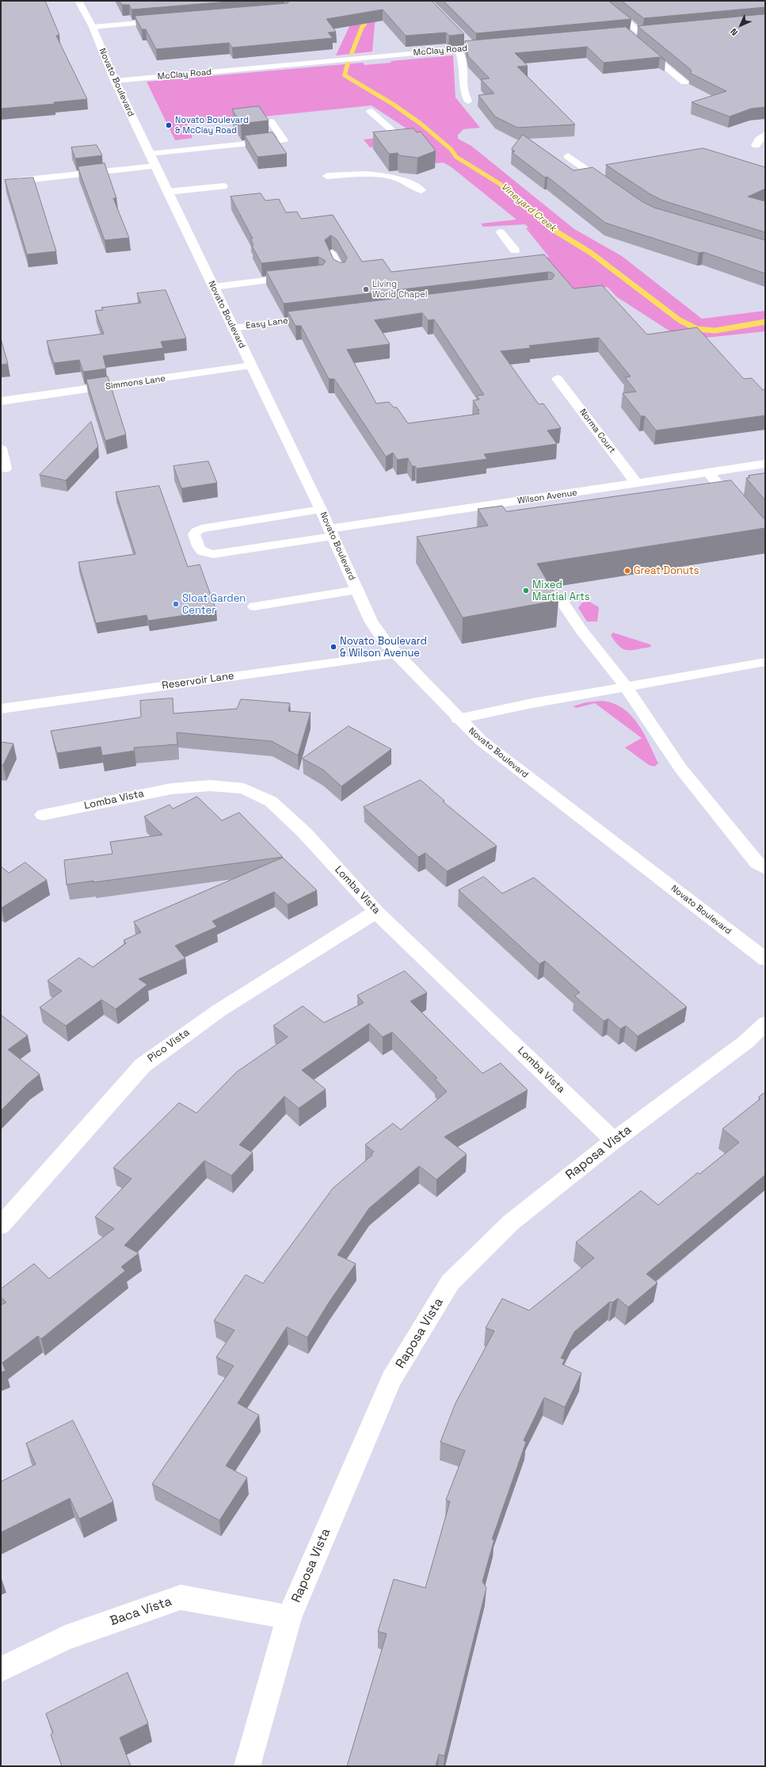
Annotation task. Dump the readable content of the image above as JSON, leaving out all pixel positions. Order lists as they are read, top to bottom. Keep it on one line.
{"streets":{"street":["McClay Road","Novato Boulevard","Easy Lane","Simmons Lane","Norma Court","Wilson Avenue","Lomba Vista","Pico Vista","Raposa Vista","Baca Vista"],"lane":["Reservoir Lane"]},"crossings":[["McClay Road","Novato Boulevard"],["Novato Boulevard","Easy Lane"],["Novato Boulevard","Simmons Lane"],["Novato Boulevard","Wilson Avenue"],["Novato Boulevard","Reservoir Lane"],["Norma Court","Wilson Avenue"],["Lomba Vista","Pico Vista"],["Lomba Vista","Raposa Vista"],["Raposa Vista","Baca Vista"]],"water":["Vineyard Creek"],"places":["Novato Boulevard & McClay Road","Living World Chapel","Great Donuts","Mixed Martial Arts","Sloat Garden Center","Novato Boulevard & Wilson Avenue"],"north":"bottom left"}
